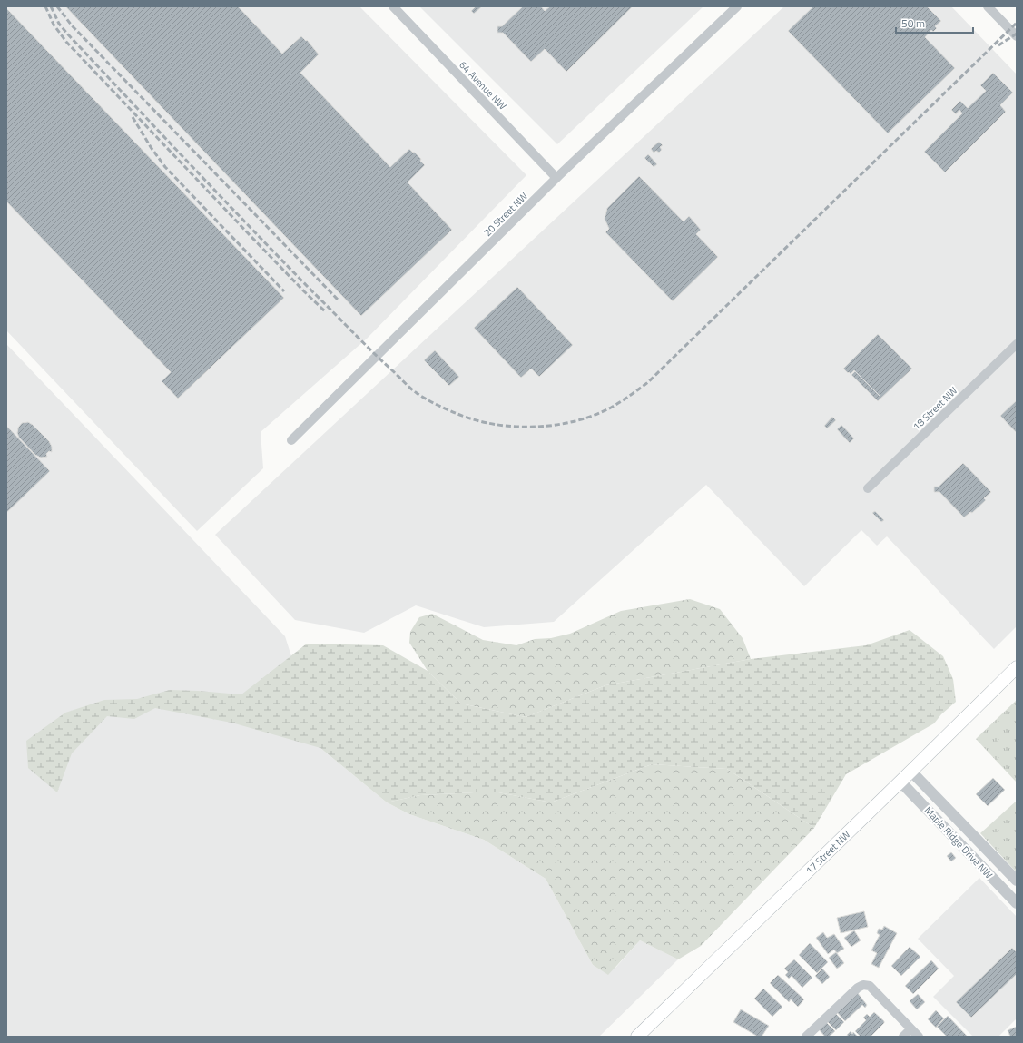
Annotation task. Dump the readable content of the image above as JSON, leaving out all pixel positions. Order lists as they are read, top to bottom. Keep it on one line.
{"streets":{"main road":["17 Street NW"],"street":["64 Avenue NW","20 Street NW","18 Street NW","Maple Ridge Drive NW"]},"crossings":[["64 Avenue NW","20 Street NW"],["Maple Ridge Drive NW","17 Street NW"]],"scale_bar":"50 m"}
